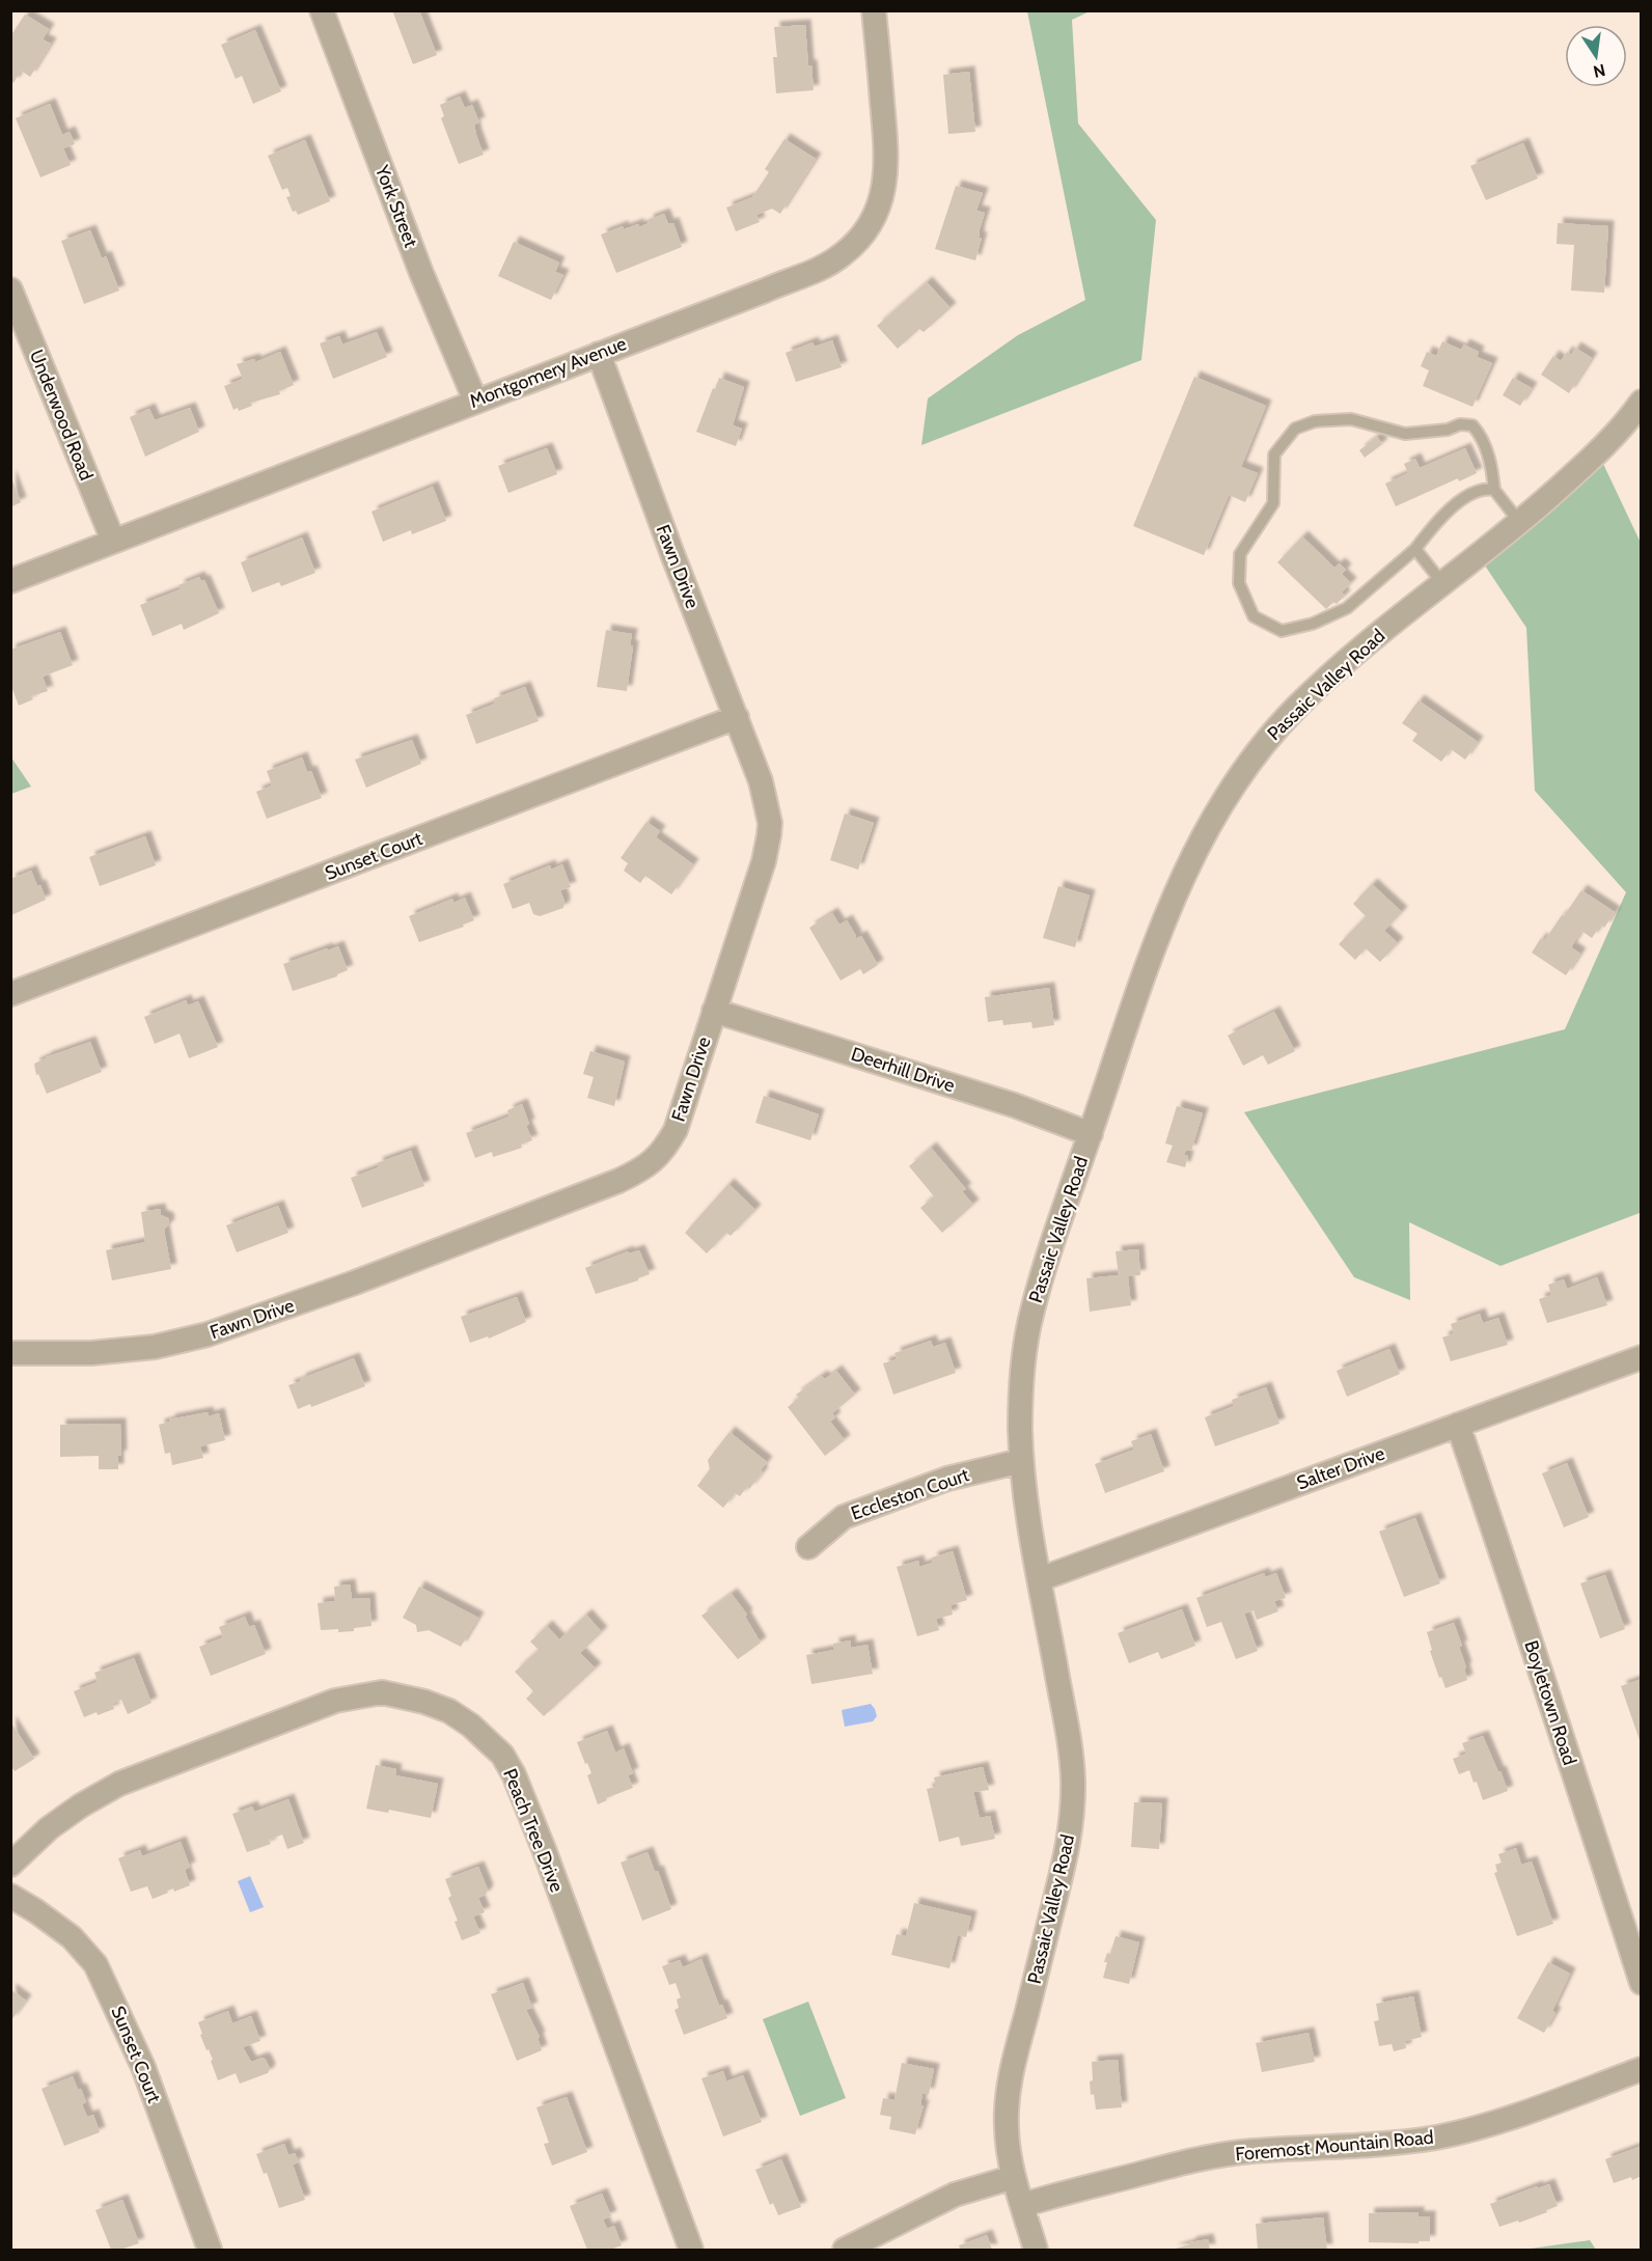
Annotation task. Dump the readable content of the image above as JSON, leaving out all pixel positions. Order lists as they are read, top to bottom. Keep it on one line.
{"streets":{"street":["York Street","Montgomery Avenue","Underwood Road","Fawn Drive","Passaic Valley Road","Sunset Court","Deerhill Drive","Salter Drive","Eccleston Court","Boyletown Road","Peach Tree Drive","Foremost Mountain Road"]},"crossings":[["York Street","Montgomery Avenue"],["Montgomery Avenue","Underwood Road"],["Montgomery Avenue","Fawn Drive"],["Fawn Drive","Sunset Court"],["Fawn Drive","Deerhill Drive"],["Passaic Valley Road","Deerhill Drive"],["Passaic Valley Road","Salter Drive"],["Passaic Valley Road","Eccleston Court"],["Passaic Valley Road","Foremost Mountain Road"],["Salter Drive","Boyletown Road"]],"north":"bottom"}
